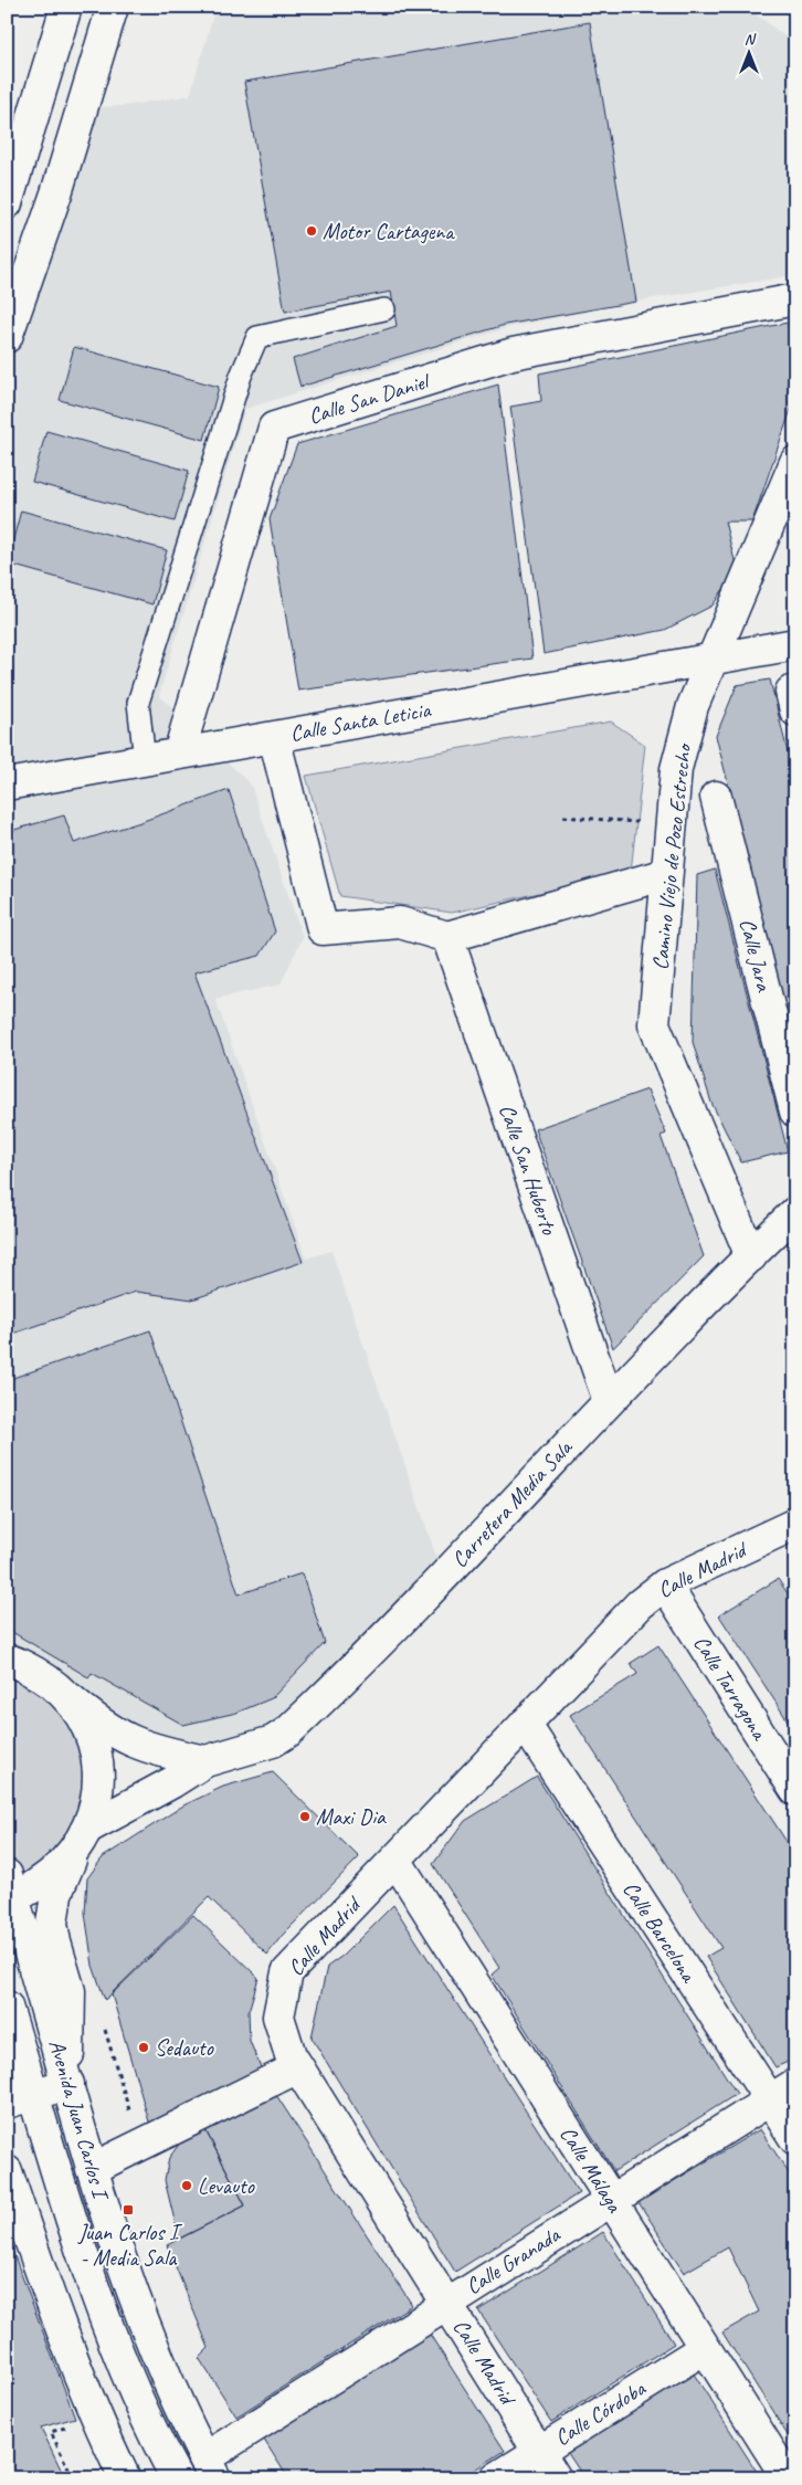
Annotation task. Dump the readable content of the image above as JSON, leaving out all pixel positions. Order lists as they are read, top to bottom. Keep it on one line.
{"streets":{"main road":["Calle San Daniel","Calle Santa Leticia","Camino Viejo de Pozo Estrecho","Calle Jara","Calle San Huberto","Carretera Media Sala","Calle Madrid","Calle Tarragona","Calle Barcelona","Avenida Juan Carlos I","Calle Málaga","Calle Granada","Calle Córdoba"]},"crossings":[["Calle San Daniel","Calle Santa Leticia"],["Calle Santa Leticia","Camino Viejo de Pozo Estrecho"],["Camino Viejo de Pozo Estrecho","Carretera Media Sala"],["Calle San Huberto","Carretera Media Sala"],["Calle Madrid","Calle Tarragona"],["Calle Madrid","Calle Barcelona"],["Calle Madrid","Calle Málaga"],["Calle Madrid","Calle Granada"],["Calle Madrid","Calle Córdoba"],["Calle Barcelona","Calle Granada"],["Avenida Juan Carlos I","Calle Granada"],["Calle Málaga","Calle Granada"],["Calle Málaga","Calle Córdoba"]],"places":{"other":["Motor Cartagena","Maxi Dia","Sedauto","Levauto"],"transit":["Juan Carlos I - Media Sala"]},"north":"top"}
